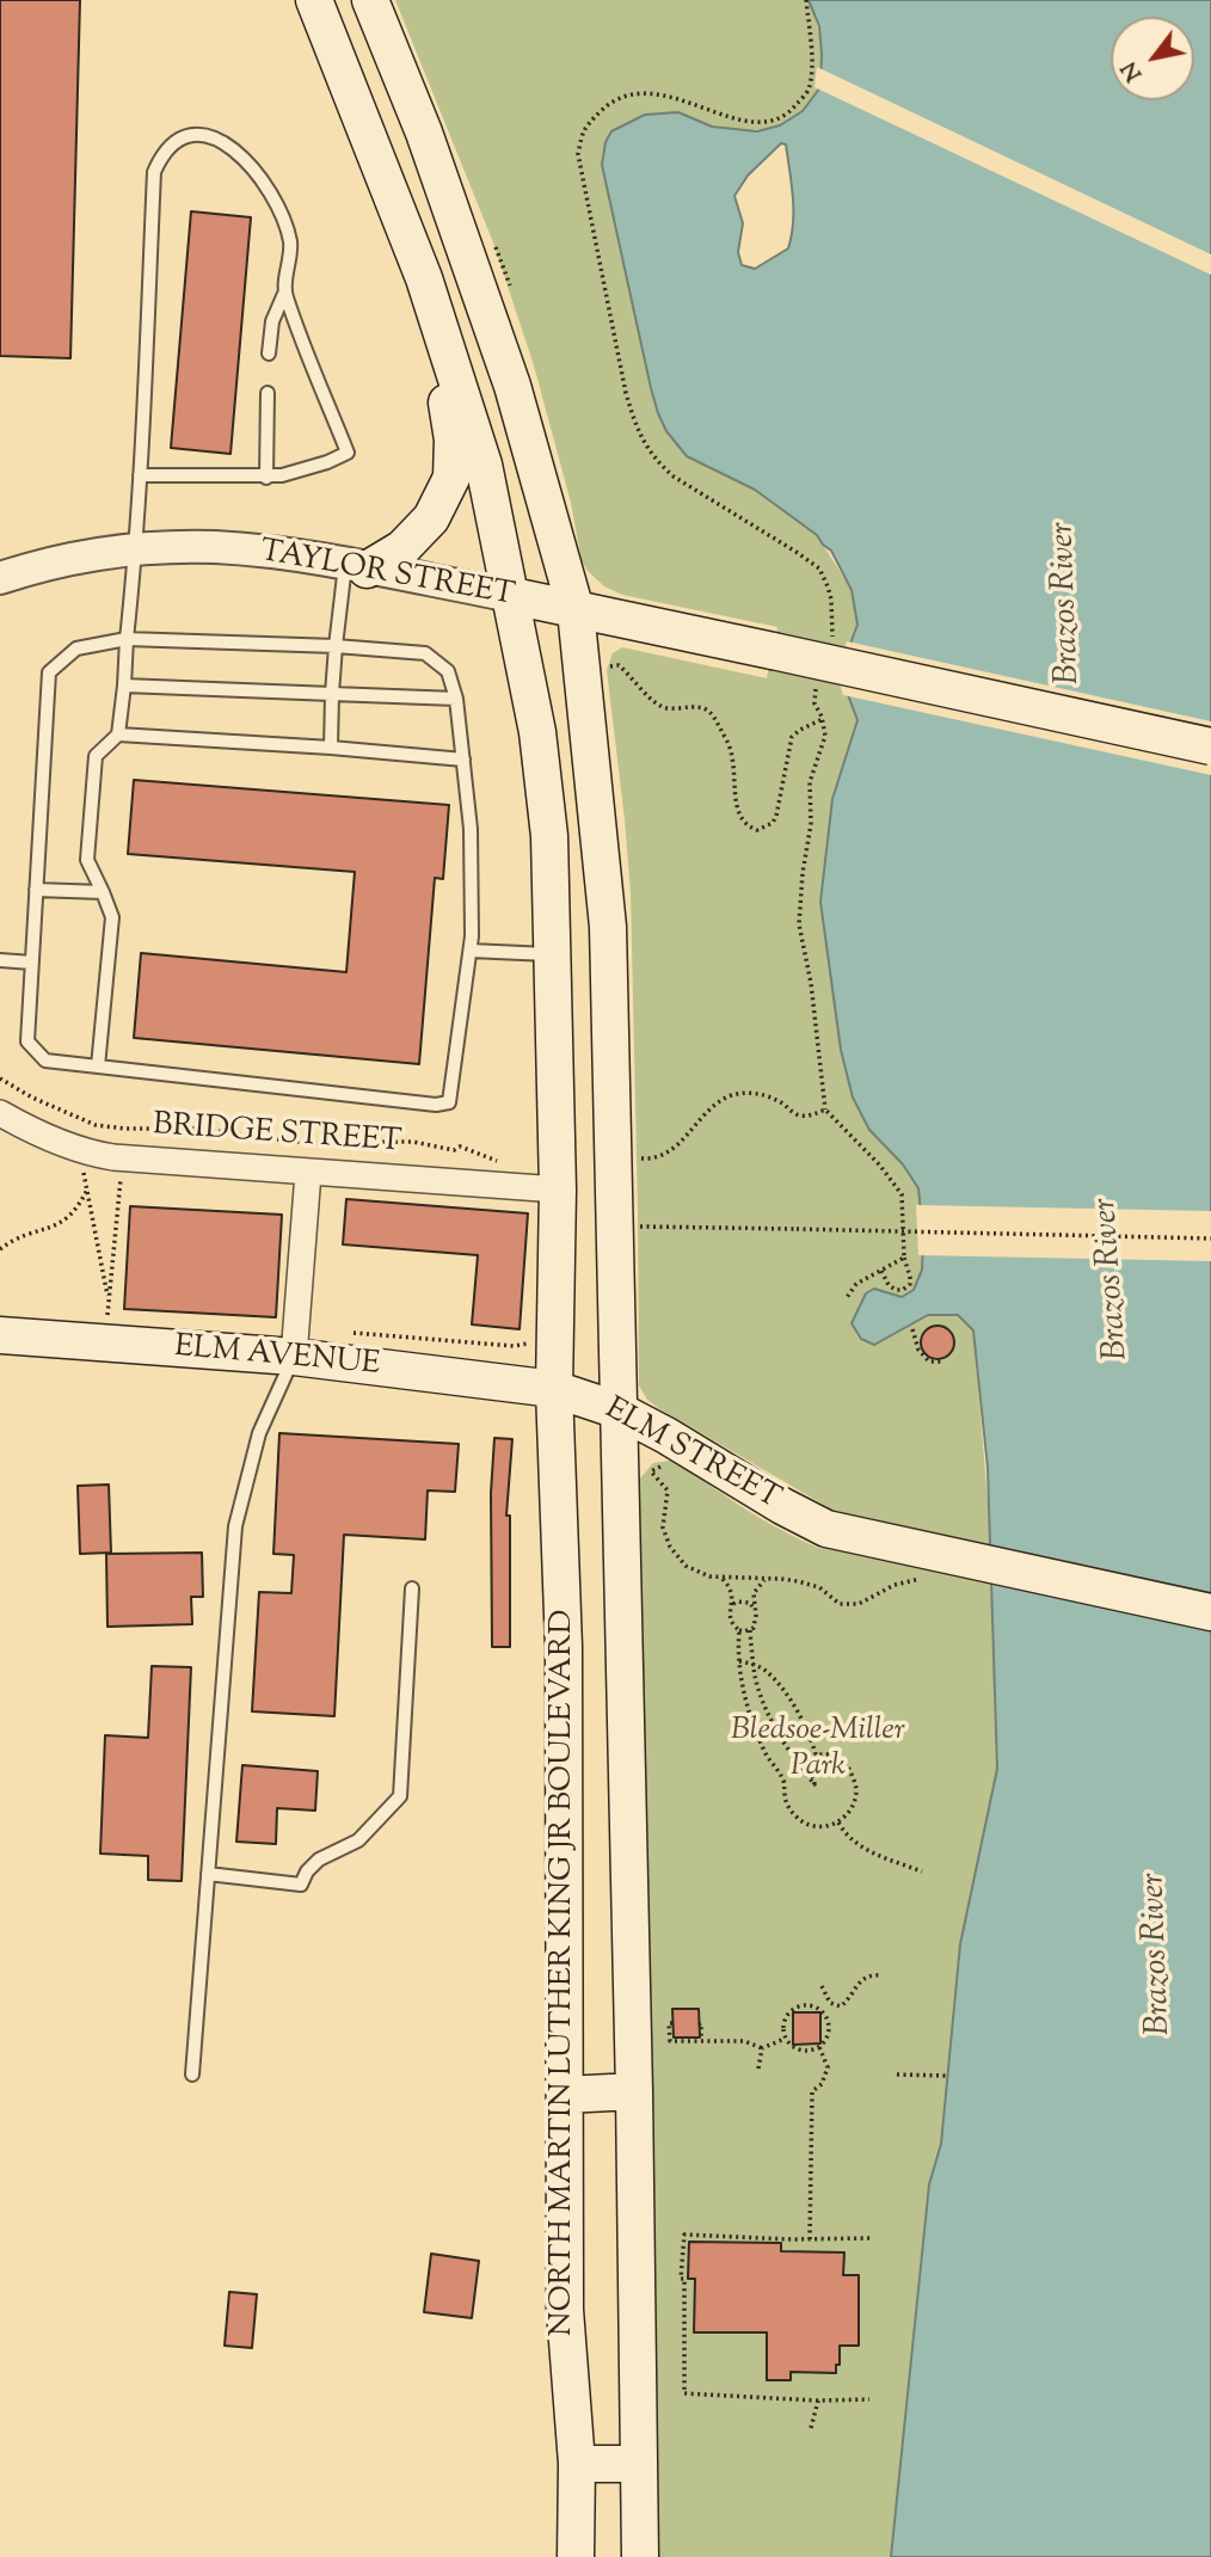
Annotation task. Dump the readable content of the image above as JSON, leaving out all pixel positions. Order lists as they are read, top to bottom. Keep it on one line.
{"streets":{"main road":["TAYLOR STREET","ELM AVENUE","ELM STREET","NORTH MARTIN LUTHER KING JR BOULEVARD"],"street":["BRIDGE STREET"]},"crossings":[["TAYLOR STREET","NORTH MARTIN LUTHER KING JR BOULEVARD"],["BRIDGE STREET","NORTH MARTIN LUTHER KING JR BOULEVARD"],["ELM AVENUE","ELM STREET"],["ELM AVENUE","NORTH MARTIN LUTHER KING JR BOULEVARD"],["ELM STREET","NORTH MARTIN LUTHER KING JR BOULEVARD"]],"water":["Brazos River"],"parks":["Bledsoe-Miller Park"],"north":"bottom left"}
